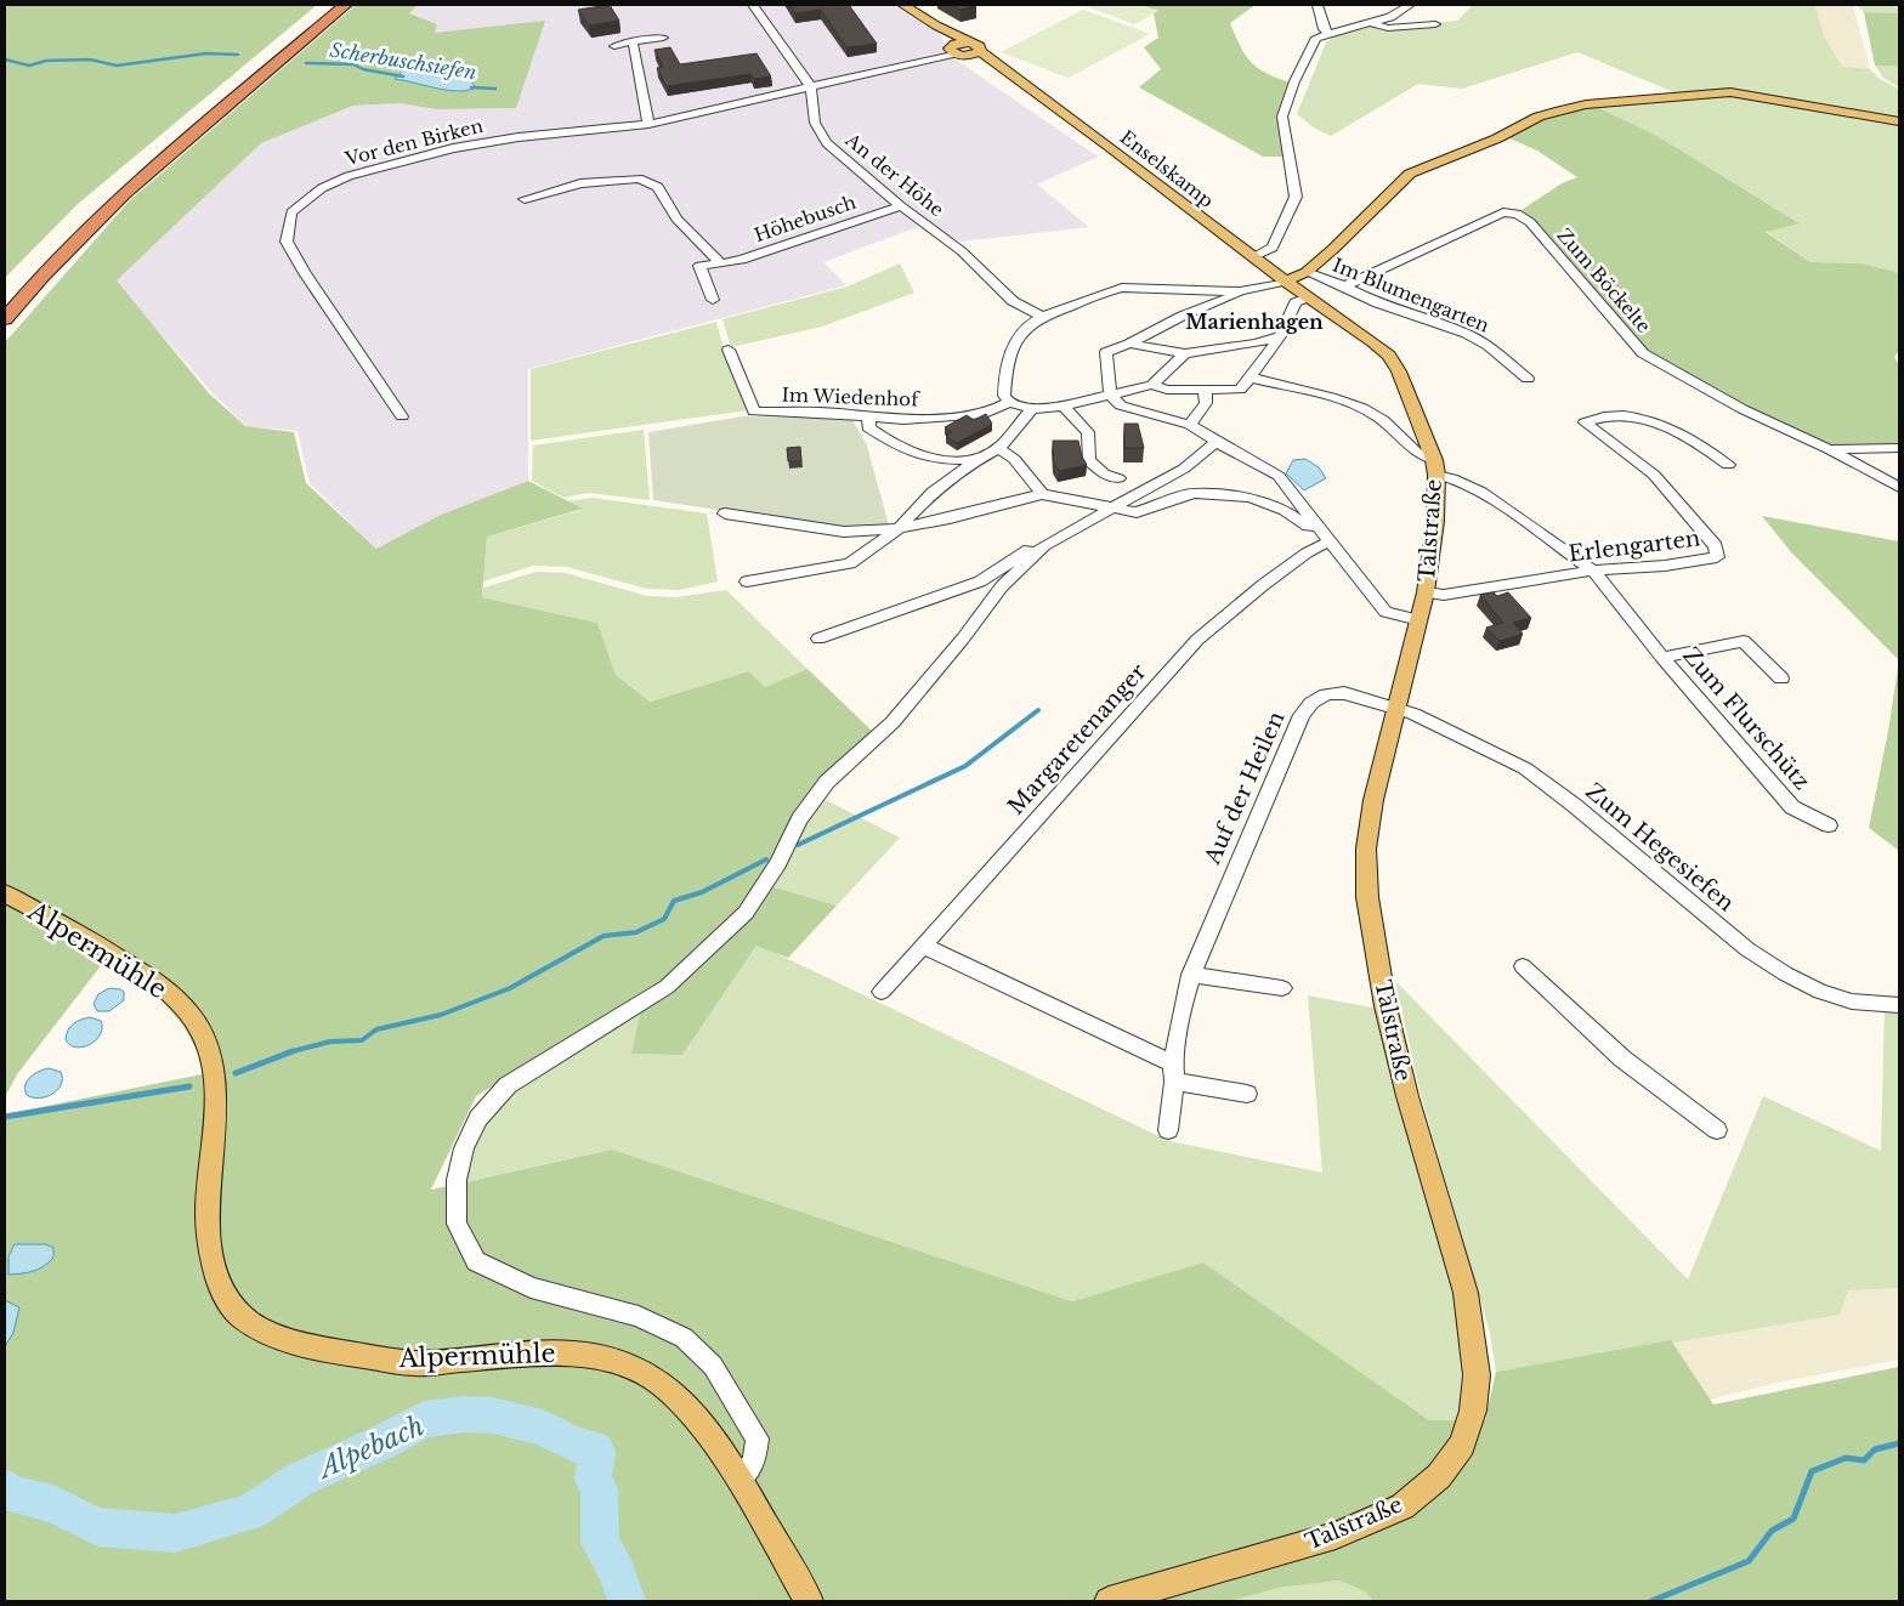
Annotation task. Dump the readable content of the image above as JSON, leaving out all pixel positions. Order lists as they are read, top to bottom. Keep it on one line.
{"streets":{"main road":["Enselskamp","Talstraße","Alpermühle"],"street":["Vor den Birken","An der Höhe","Höhebusch","Zum Böckelte","Im Blumengarten","Im Wiedenhof","Erlengarten","Zum Flurschütz","Margaretenanger","Auf der Heilen","Zum Hegesiefen"]},"crossings":[["Vor den Birken","An der Höhe"],["Enselskamp","Talstraße"],["An der Höhe","Höhebusch"],["Zum Böckelte","Im Blumengarten"],["Talstraße","Erlengarten"],["Talstraße","Zum Flurschütz"],["Talstraße","Auf der Heilen"],["Talstraße","Zum Hegesiefen"],["Erlengarten","Zum Flurschütz"],["Auf der Heilen","Zum Hegesiefen"]],"districts":["Marienhagen"],"water":["Scherbuschsiefen","Alpebach"]}
